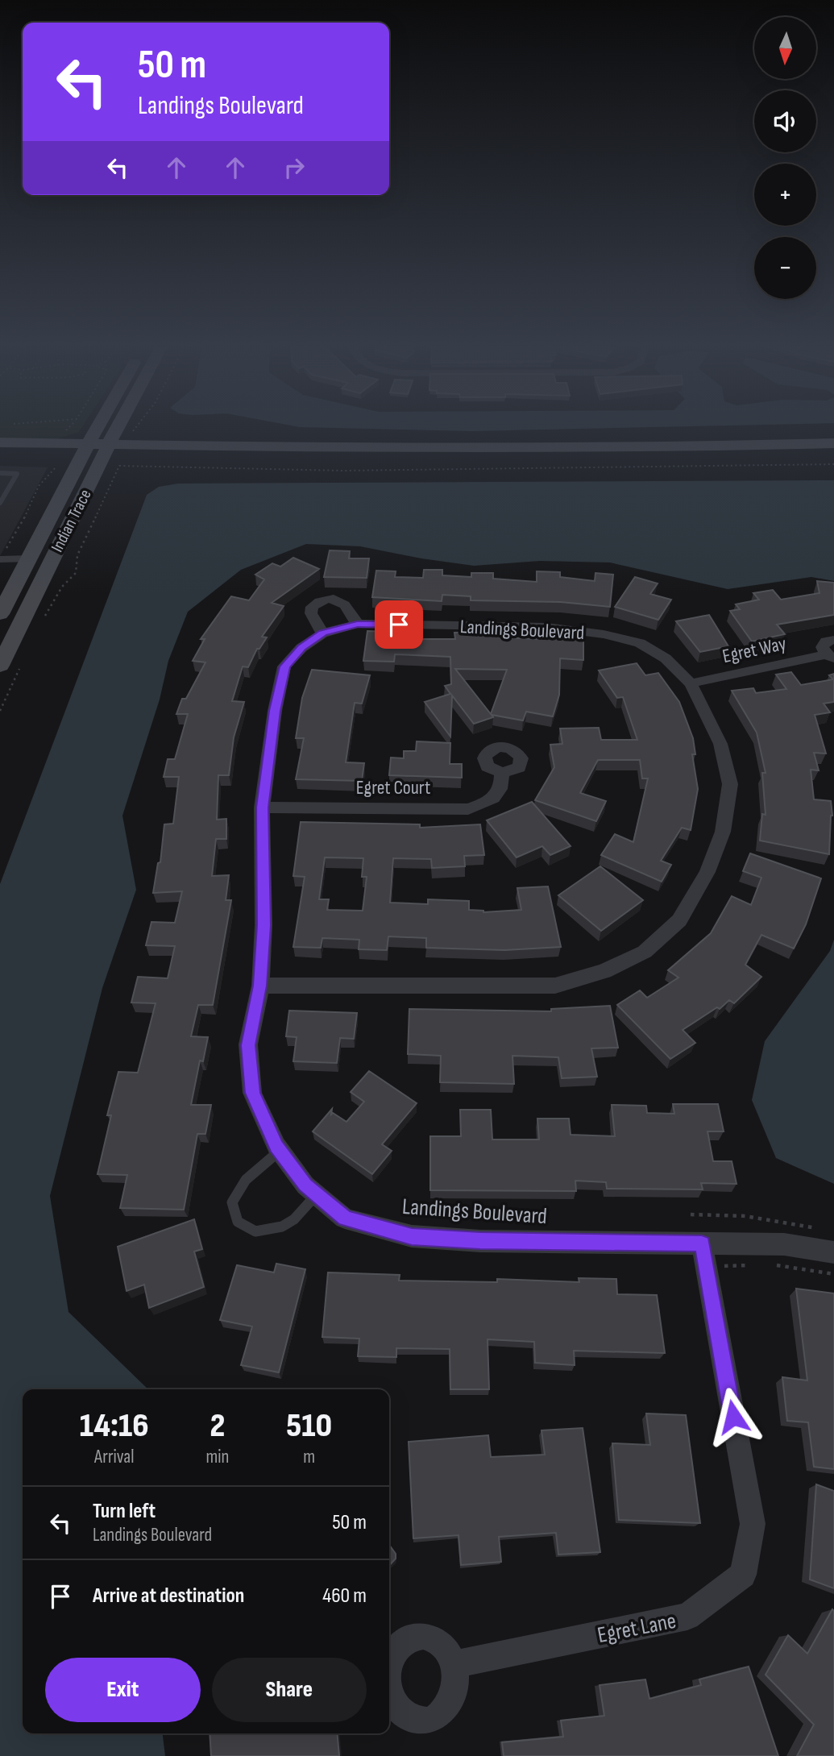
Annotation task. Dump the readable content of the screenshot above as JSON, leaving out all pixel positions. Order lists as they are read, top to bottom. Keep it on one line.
{"streets":{"street":["Indian Trace","Landings Boulevard","Egret Way","Egret Court","Egret Lane"]},"crossings":[["Landings Boulevard","Egret Way"],["Landings Boulevard","Egret Court"],["Landings Boulevard","Egret Lane"]],"north":"bottom","page":{"map_buttons":["+","−"],"turn":["50 m","Landings Boulevard"],"eta":["14:16","Arrival","2","min","510","m"],"list":[{"name":"Turn left","note":"Landings Boulevard","value":"50 m"},{"name":"Arrive at destination","value":"460 m"}],"buttons":["Exit","Share"]}}
